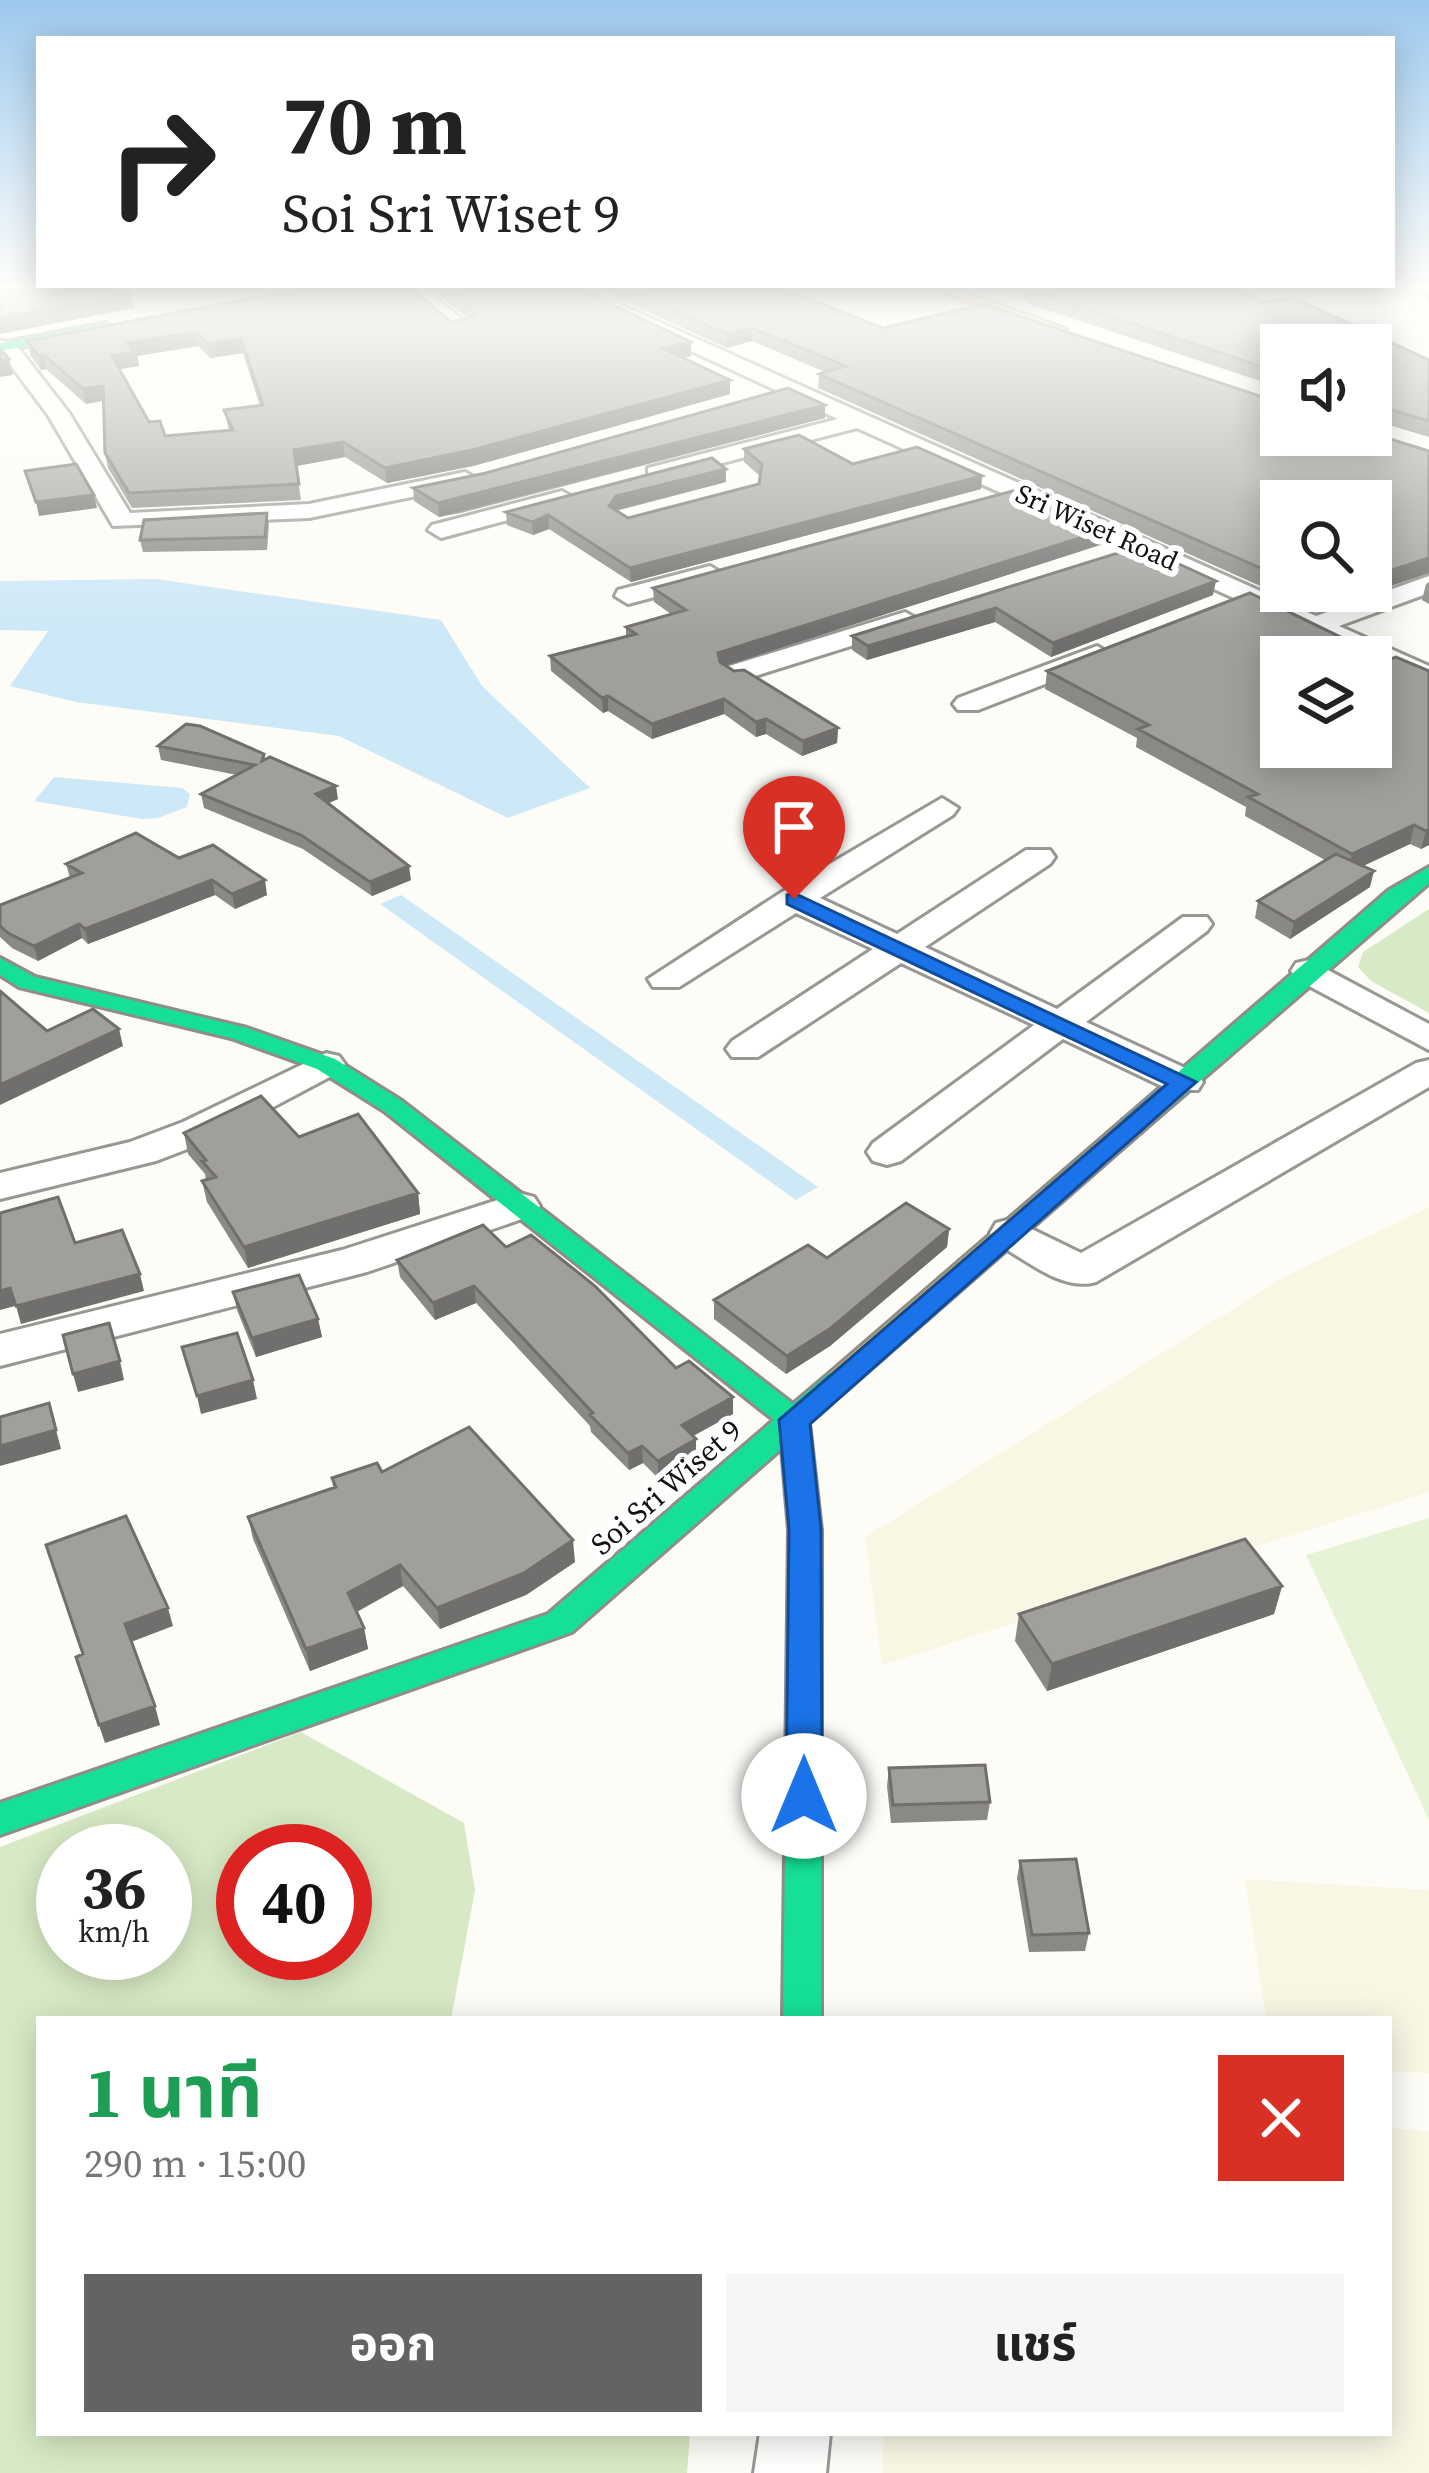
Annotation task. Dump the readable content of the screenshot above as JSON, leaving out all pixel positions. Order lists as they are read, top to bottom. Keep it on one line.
{"streets":{"street":["Sri Wiset Road","Soi Sri Wiset 9"]},"page":{"turn":["70 m","Soi Sri Wiset 9"],"speed":"36 km/h","limit":"40","heading":["1 นาที","290 m · 15:00"],"buttons":["ออก","แชร์"]}}
